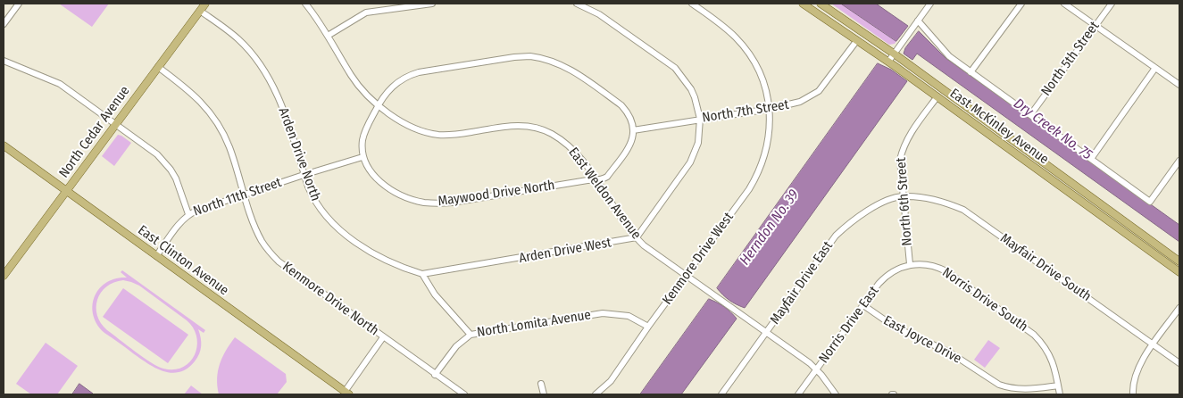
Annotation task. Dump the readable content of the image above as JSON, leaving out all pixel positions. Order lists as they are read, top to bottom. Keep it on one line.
{"streets":{"main road":["East McKinley Avenue","North Cedar Avenue","East Clinton Avenue"],"street":["North 5th Street","North 7th Street","Arden Drive North","Maywood Drive North","East Weldon Avenue","North 11th Street","North 6th Street","Arden Drive West","Kenmore Drive West","Mayfair Drive South","Mayfair Drive East","Kenmore Drive North","Norris Drive South","North Lomita Avenue","Norris Drive East","East Joyce Drive"]},"crossings":[["North 7th Street","East McKinley Avenue"],["North 7th Street","Kenmore Drive West"],["East McKinley Avenue","North 6th Street"],["North Cedar Avenue","Arden Drive North"],["North Cedar Avenue","East Clinton Avenue"],["North Cedar Avenue","Kenmore Drive North"],["Arden Drive North","North 11th Street"],["Arden Drive North","Arden Drive West"],["Maywood Drive North","East Weldon Avenue"],["Maywood Drive North","North 11th Street"],["East Weldon Avenue","Arden Drive West"],["East Weldon Avenue","Kenmore Drive West"],["East Weldon Avenue","Mayfair Drive East"],["East Weldon Avenue","Norris Drive East"],["North 11th Street","East Clinton Avenue"],["North 11th Street","Kenmore Drive North"],["North 6th Street","Mayfair Drive South"],["North 6th Street","Mayfair Drive East"],["North 6th Street","Norris Drive South"],["North 6th Street","Norris Drive East"],["Kenmore Drive West","North Lomita Avenue"],["Mayfair Drive South","Mayfair Drive East"],["Kenmore Drive North","North Lomita Avenue"],["Norris Drive South","Norris Drive East"],["Norris Drive South","East Joyce Drive"],["Norris Drive East","East Joyce Drive"]],"water":["Dry Creek No. 75","Herndon No. 39"]}
